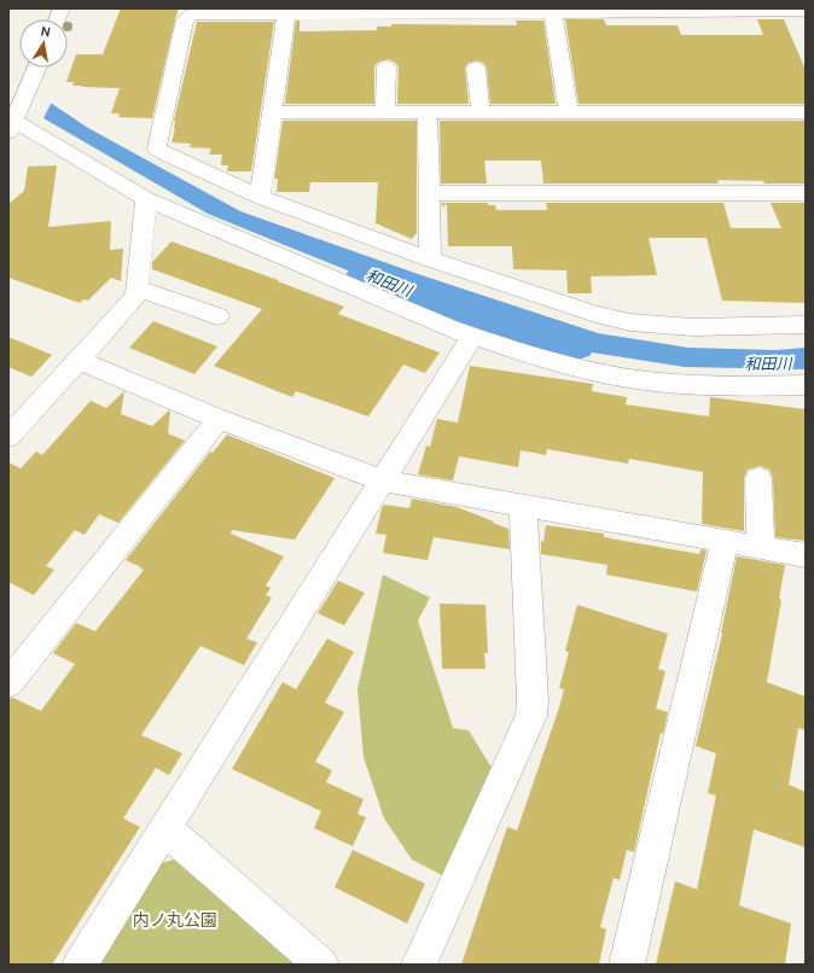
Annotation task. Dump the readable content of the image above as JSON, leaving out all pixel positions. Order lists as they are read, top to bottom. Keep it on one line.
{"water":["和田川"],"parks":["内ノ丸公園"],"north":"top"}
